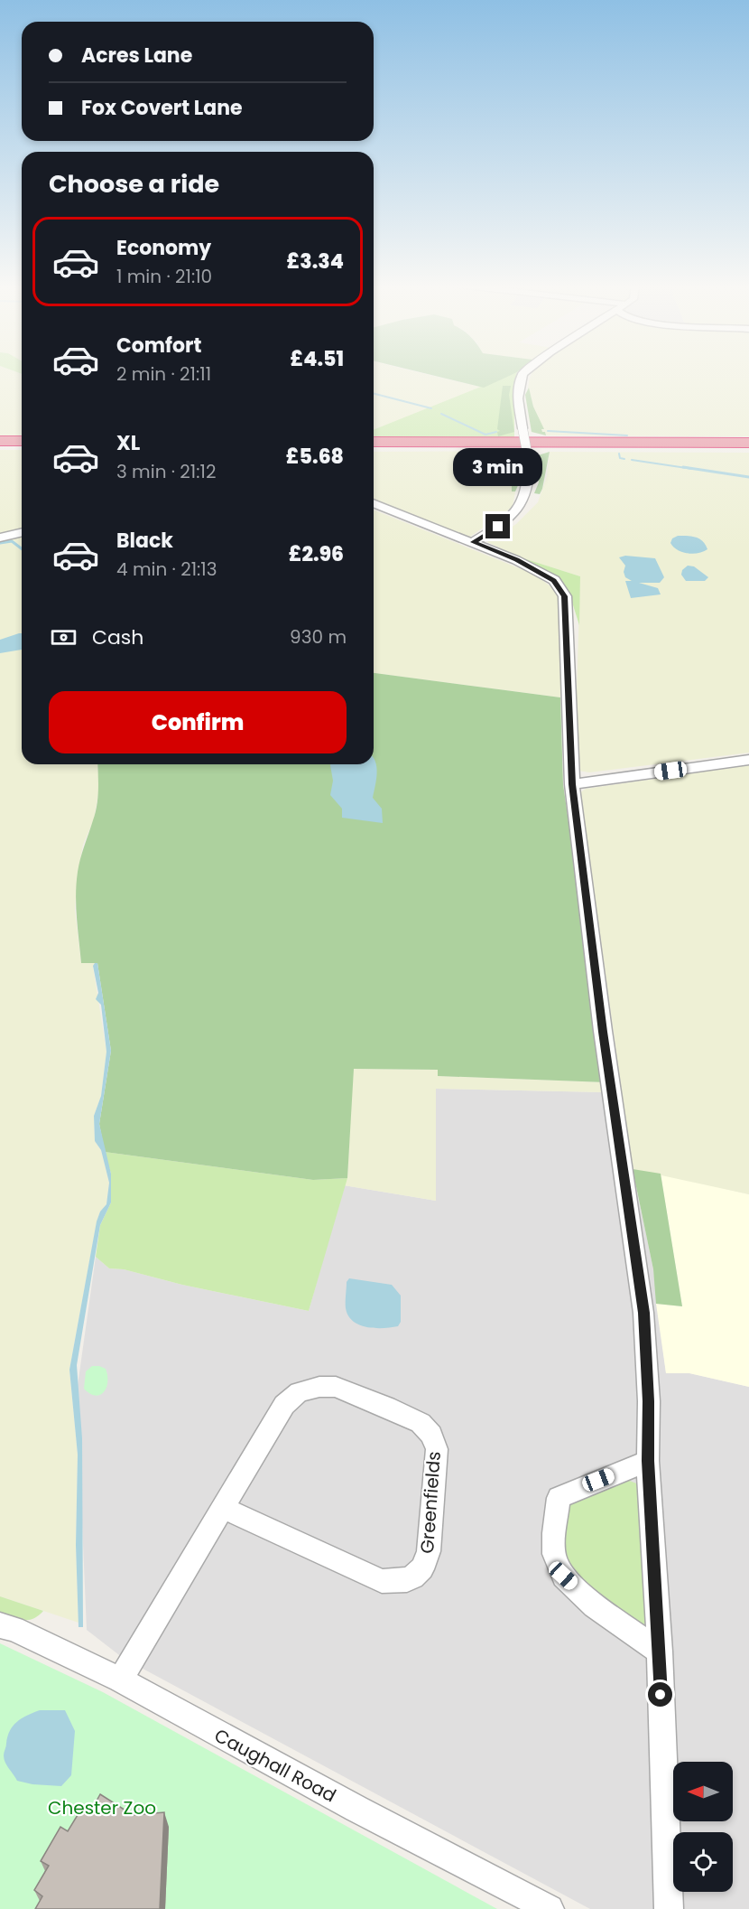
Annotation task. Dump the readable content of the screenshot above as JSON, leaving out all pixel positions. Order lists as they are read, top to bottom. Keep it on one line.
{"streets":{"street":["Greenfields","Caughall Road"]},"crossings":[["Greenfields","Caughall Road"]],"parks":["Chester Zoo"],"north":"left","page":{"banner":["Acres Lane","Fox Covert Lane"],"heading":"Choose a ride","list":[{"name":"Economy","note":"1 min · 21:10","value":"£3.34"},{"name":"Comfort","note":"2 min · 21:11","value":"£4.51"},{"name":"XL","note":"3 min · 21:12","value":"£5.68"},{"name":"Black","note":"4 min · 21:13","value":"£2.96"}],"bubble":"3 min","pay":["Cash","930 m"],"buttons":"Confirm"}}
